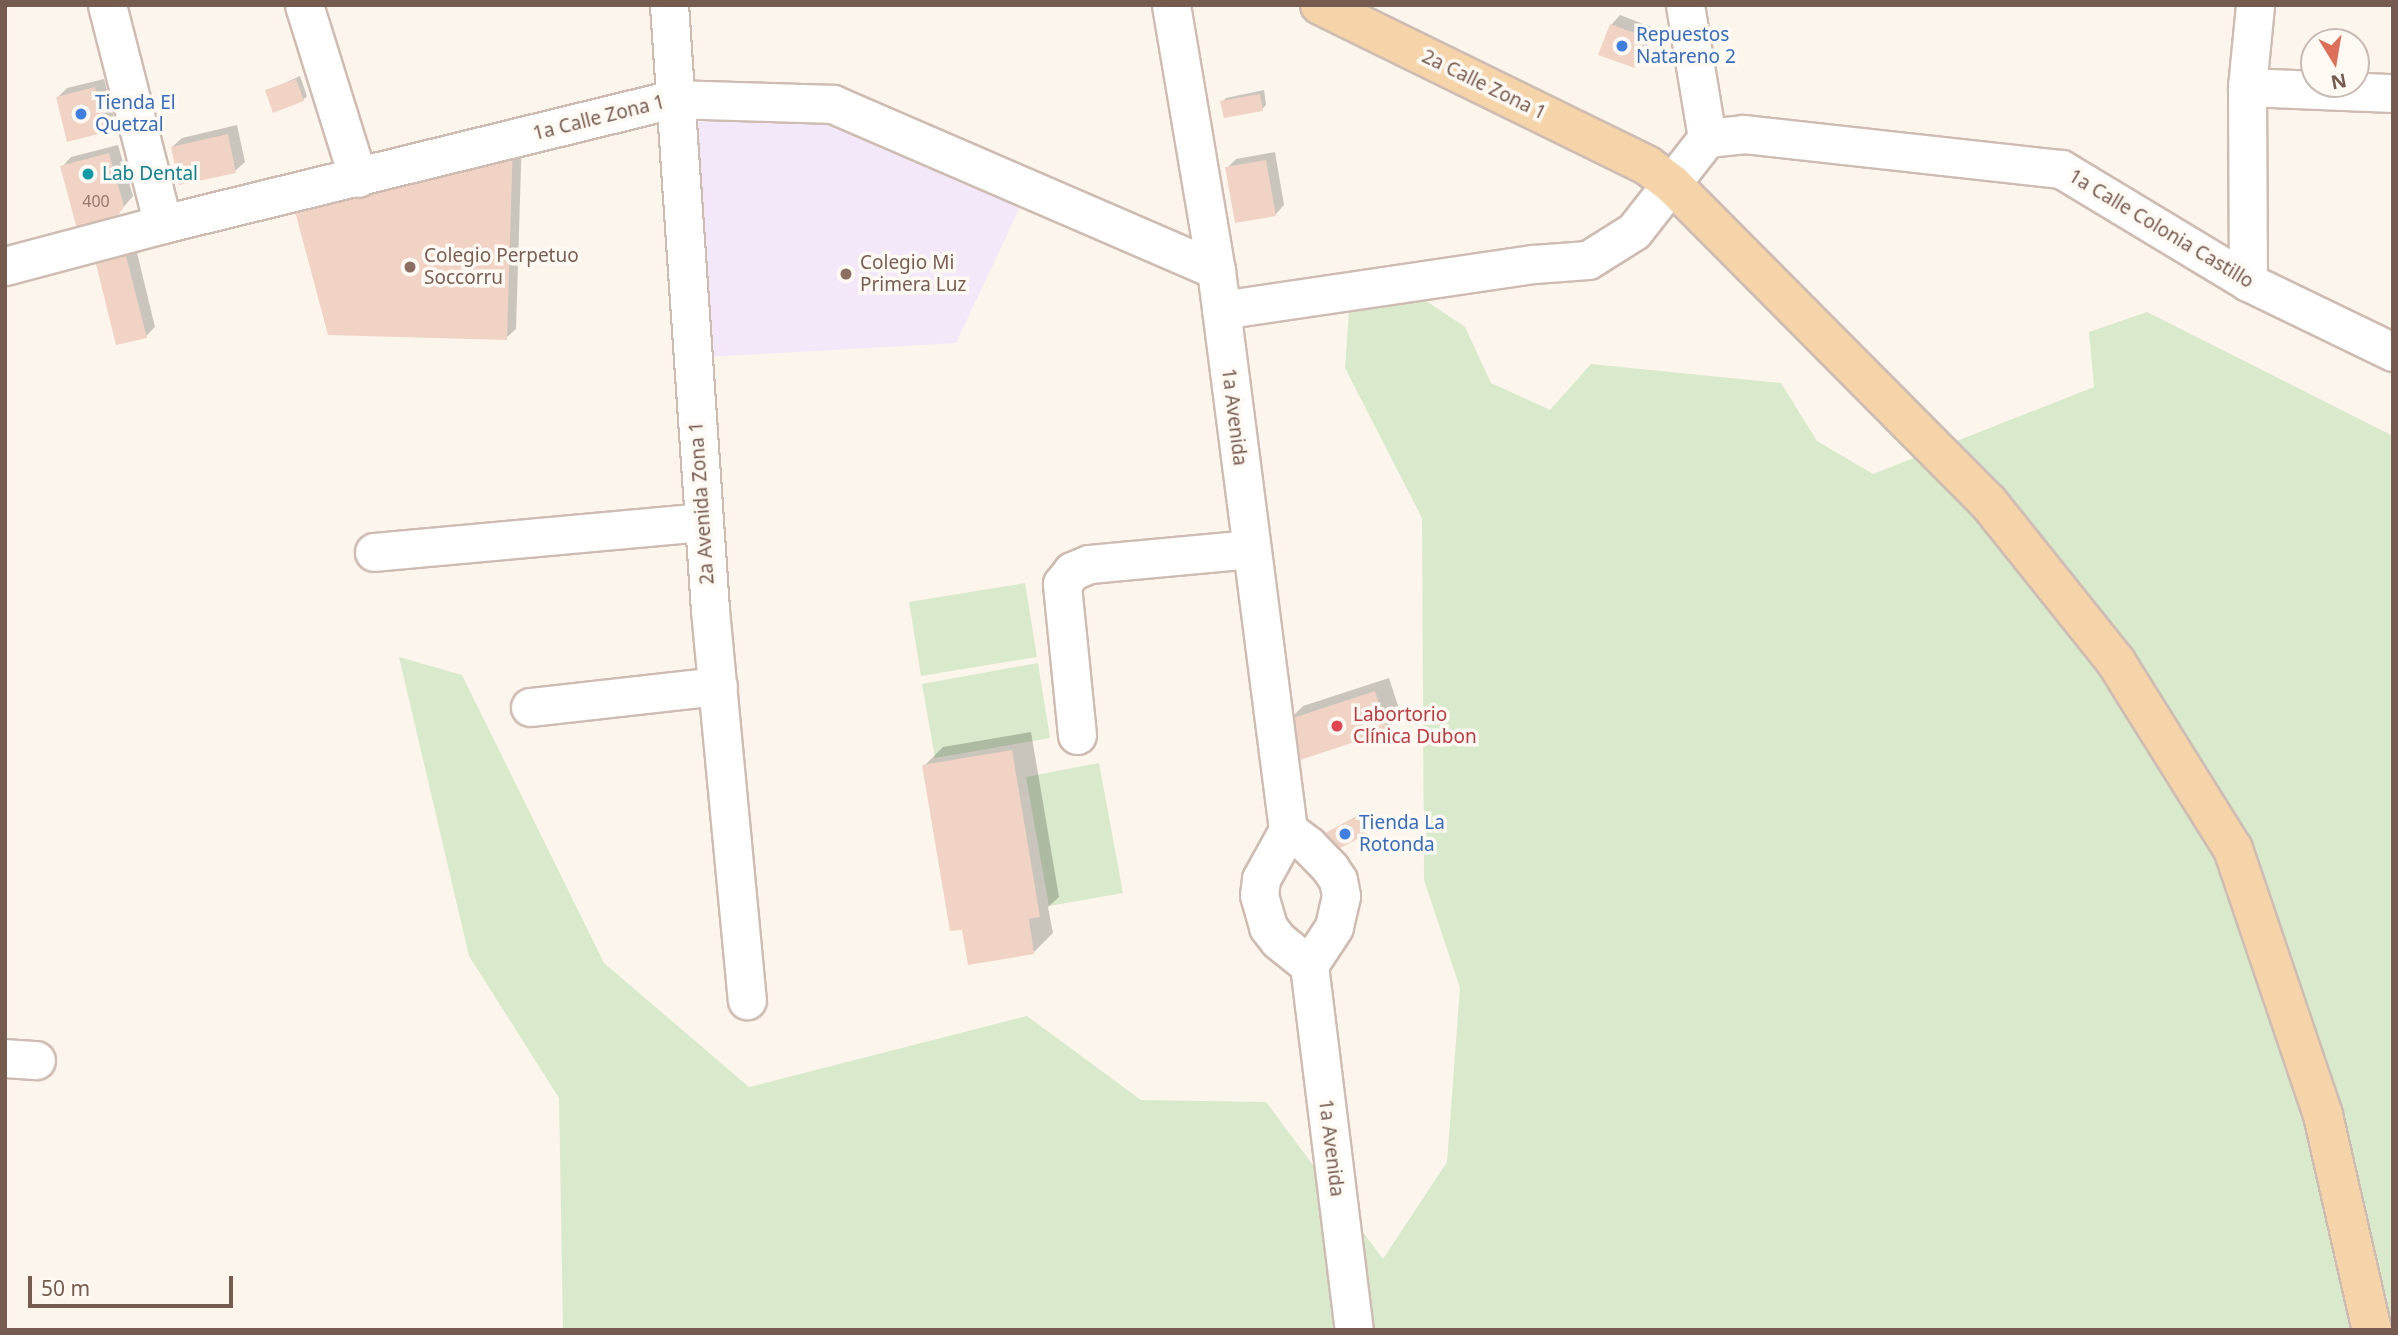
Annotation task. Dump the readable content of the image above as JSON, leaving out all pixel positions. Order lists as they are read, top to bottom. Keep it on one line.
{"streets":{"main road":["2a Calle Zona 1"],"street":["1a Calle Zona 1","1a Calle Colonia Castillo","1a Avenida","2a Avenida Zona 1"]},"crossings":[["1a Calle Zona 1","1a Avenida"],["1a Calle Zona 1","2a Avenida Zona 1"]],"places":["Repuestos Natareno 2","Tienda El Quetzal","Lab Dental","Colegio Perpetuo Soccorru","Colegio Mi Primera Luz","Labortorio Clínica Dubon","Tienda La Rotonda"],"house_numbers":["400"],"scale_bar":"50 m","north":"bottom"}
